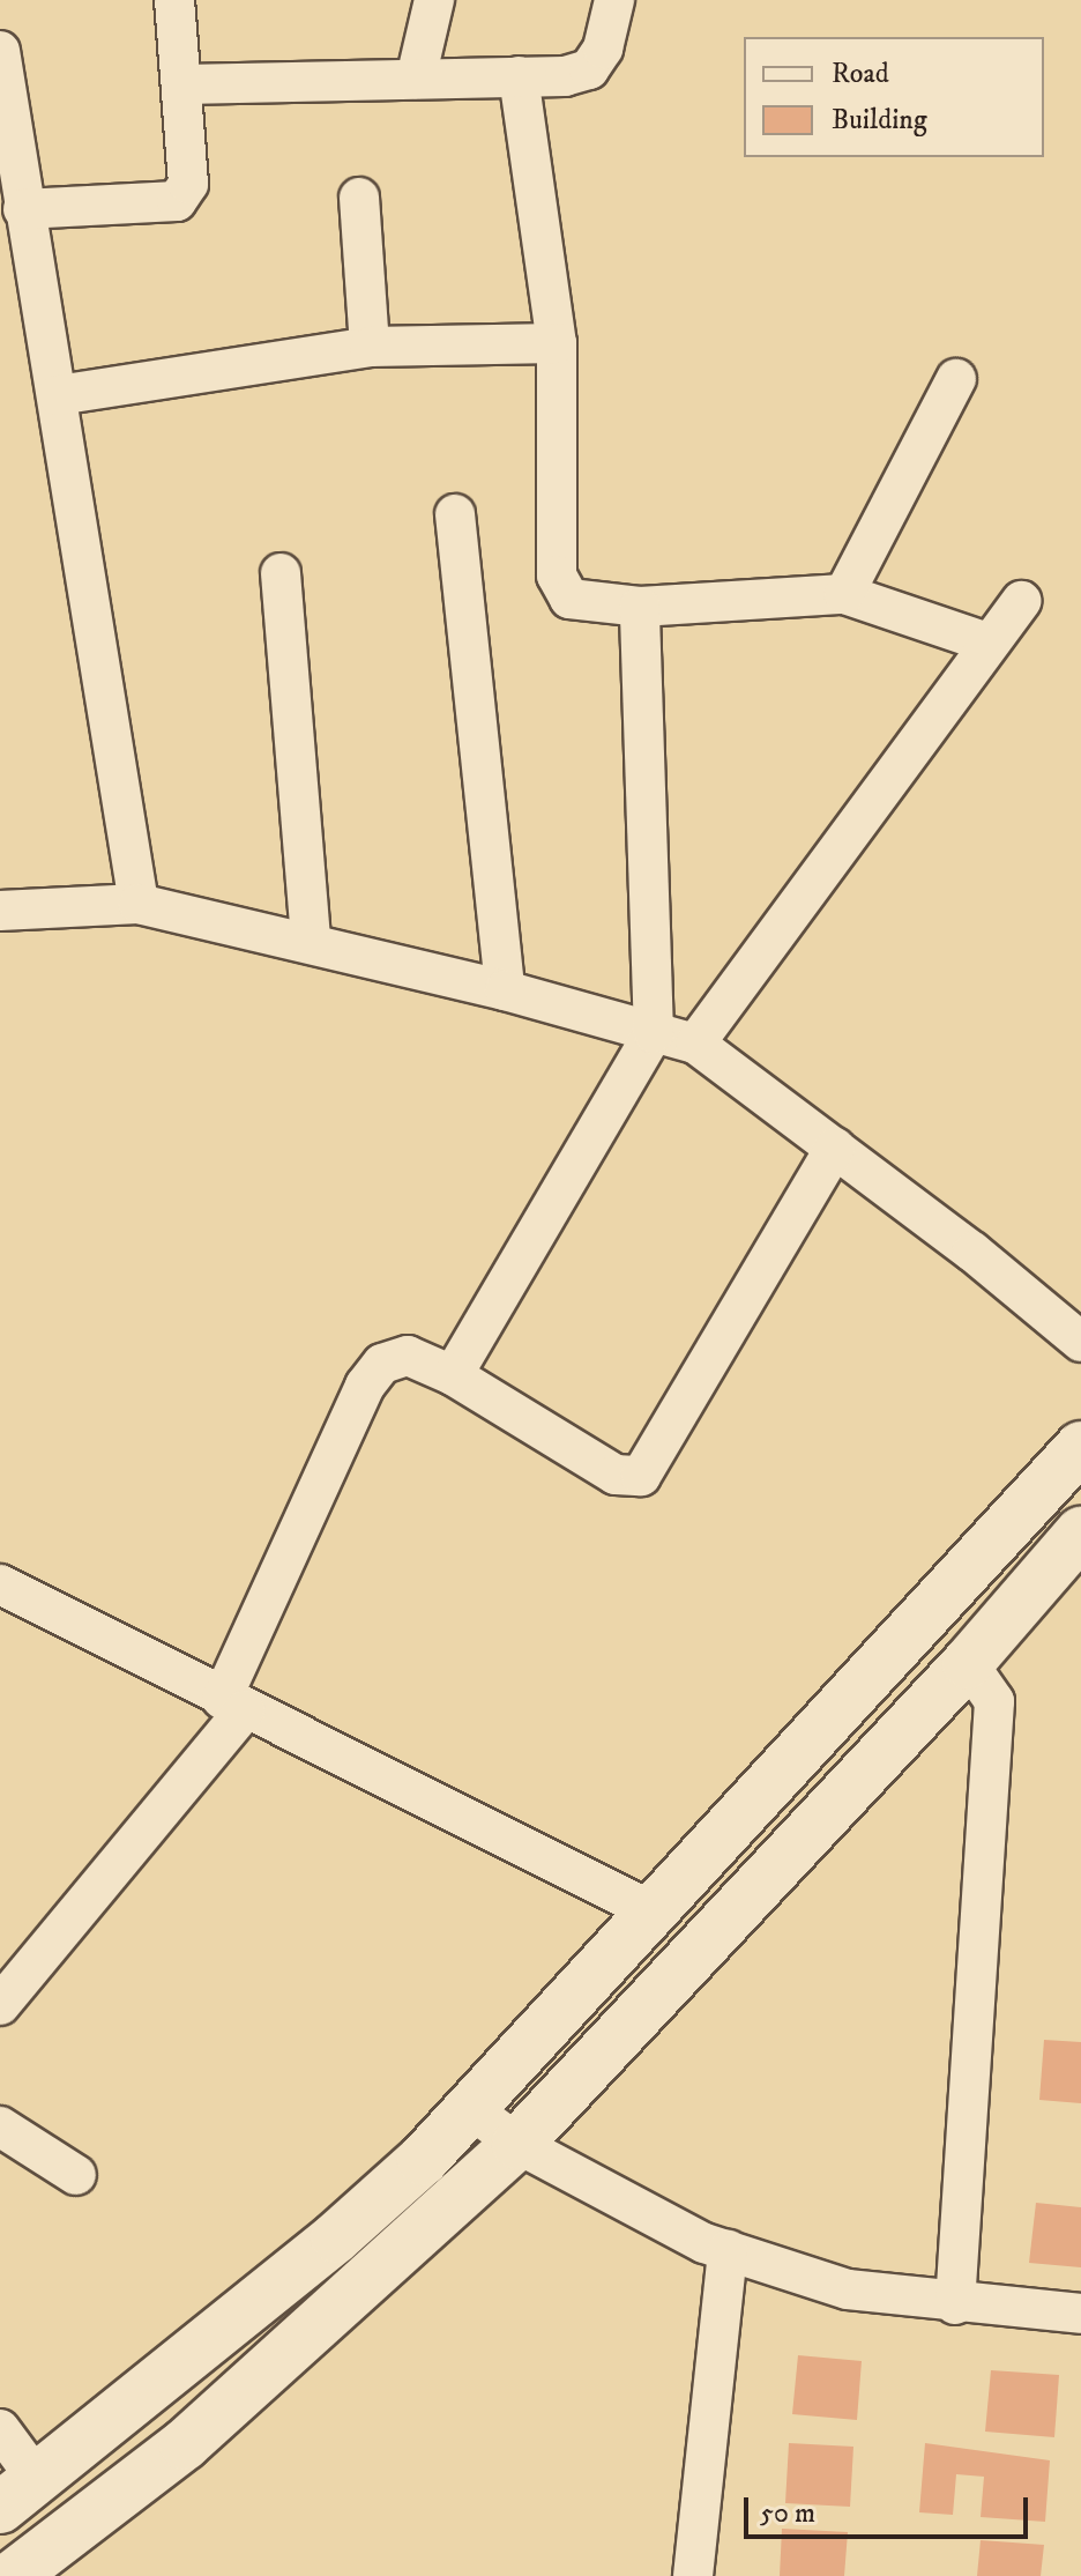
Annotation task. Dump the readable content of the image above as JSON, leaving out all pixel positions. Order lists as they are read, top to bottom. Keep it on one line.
{"legend":["Road","Building"],"scale_bar":"50 m"}
